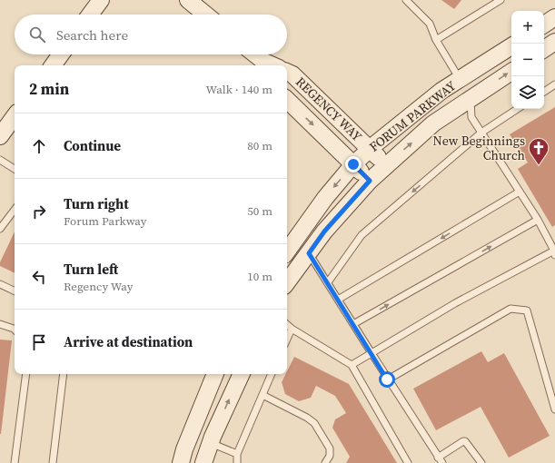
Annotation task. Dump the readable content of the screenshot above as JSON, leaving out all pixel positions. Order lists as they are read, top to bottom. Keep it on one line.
{"streets":{"street":["REGENCY WAY","FORUM PARKWAY"]},"crossings":[["REGENCY WAY","FORUM PARKWAY"]],"places":{"church":["New Beginnings Church"]},"page":{"map_buttons":["+","−"],"search":"Search here","heading":["2 min","Walk · 140 m"],"list":[["Continue","80 m"],["Turn right","Forum Parkway","50 m"],["Turn left","Regency Way","10 m"],"Arrive at destination"]}}
